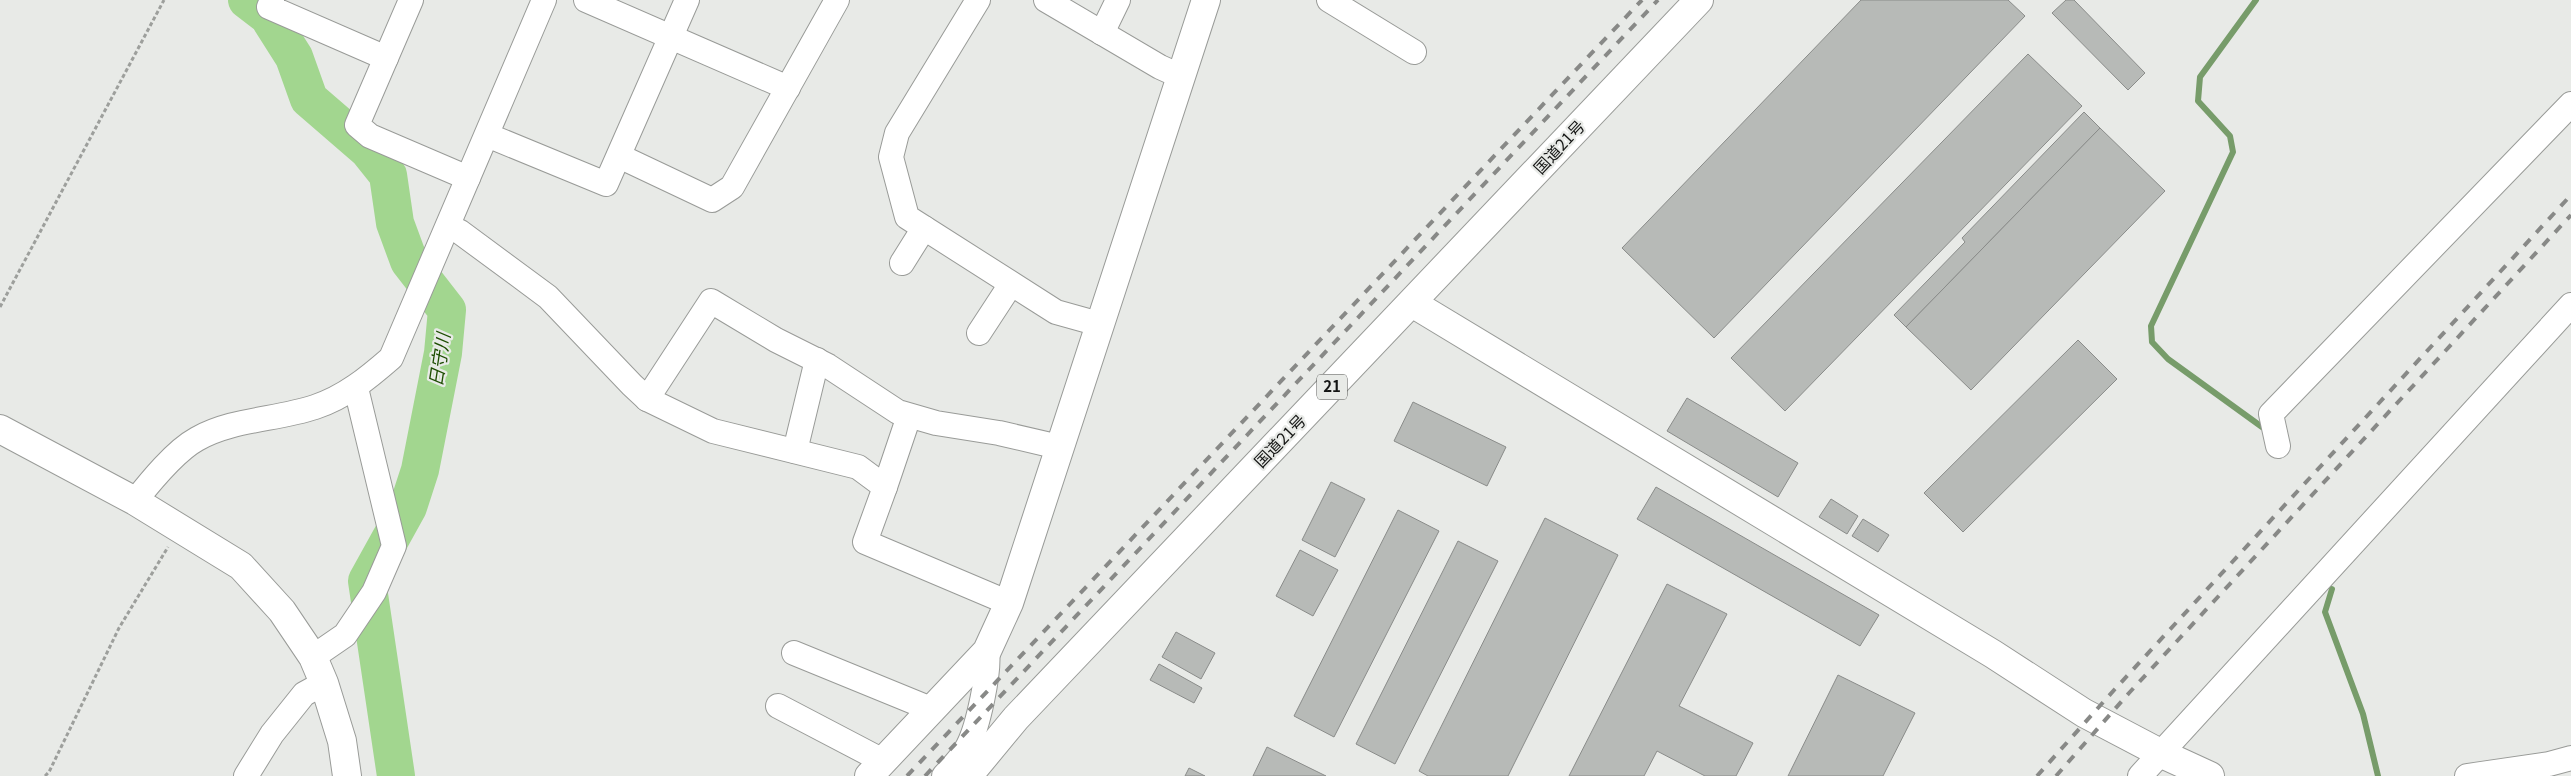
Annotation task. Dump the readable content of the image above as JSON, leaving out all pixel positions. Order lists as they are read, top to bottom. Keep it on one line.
{"streets":{"main road":["国道21号","21"]},"water":["日守川"]}
